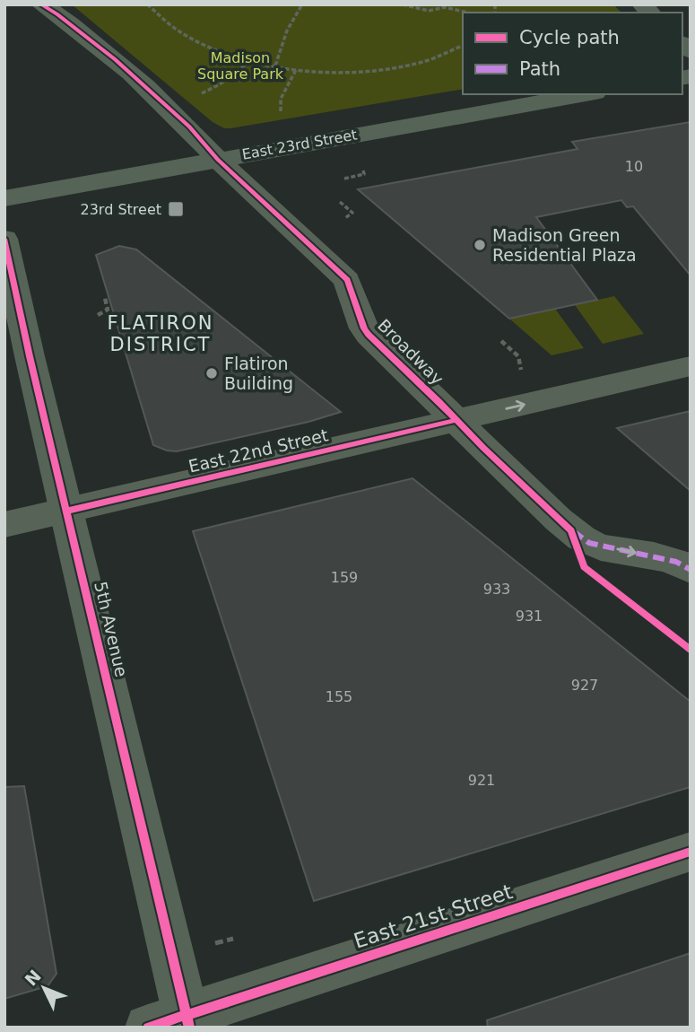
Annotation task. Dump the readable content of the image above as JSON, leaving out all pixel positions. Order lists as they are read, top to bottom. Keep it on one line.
{"streets":{"main road":["East 23rd Street","5th Avenue"],"street":["Broadway","East 22nd Street","East 21st Street"]},"crossings":[["East 23rd Street","Broadway"],["Broadway","East 22nd Street"],["East 22nd Street","5th Avenue"],["5th Avenue","East 21st Street"]],"one_way":["Broadway"],"districts":["FLATIRON DISTRICT"],"parks":["Madison Square Park"],"places":{"transit":["23rd Street"],"other":["Madison Green Residential Plaza","Flatiron Building"]},"house_numbers":["10","159","933","931","927","155","921"],"legend":["Cycle path","Path"],"north":"top left"}
